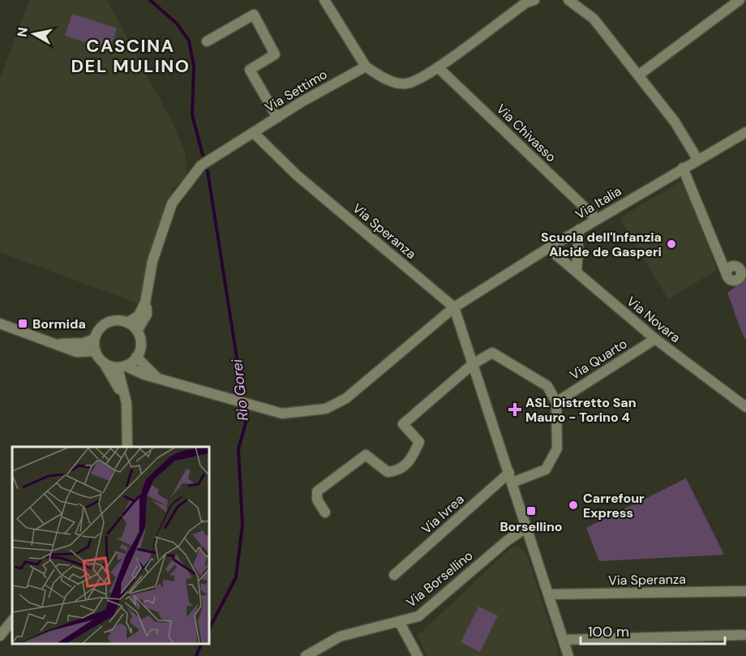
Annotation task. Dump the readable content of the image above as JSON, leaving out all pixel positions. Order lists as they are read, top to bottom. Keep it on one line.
{"streets":{"street":["Via Settimo","Via Chivasso","Via Italia","Via Speranza","Via Novara","Via Quarto","Via Ivrea","Via Borsellino"]},"crossings":[["Via Settimo","Via Italia"],["Via Settimo","Via Speranza"],["Via Chivasso","Via Italia"],["Via Italia","Via Speranza"],["Via Italia","Via Novara"],["Via Novara","Via Quarto"]],"districts":["CASCINA DEL MULINO"],"water":["Rio Gorei"],"places":{"other":["Scuola dell'Infanzia Alcide de Gasperi","Carrefour Express"],"transit":["Bormida","Borsellino"],"health":["ASL Distretto San Mauro - Torino 4"]},"scale_bar":"100 m","north":"left"}
